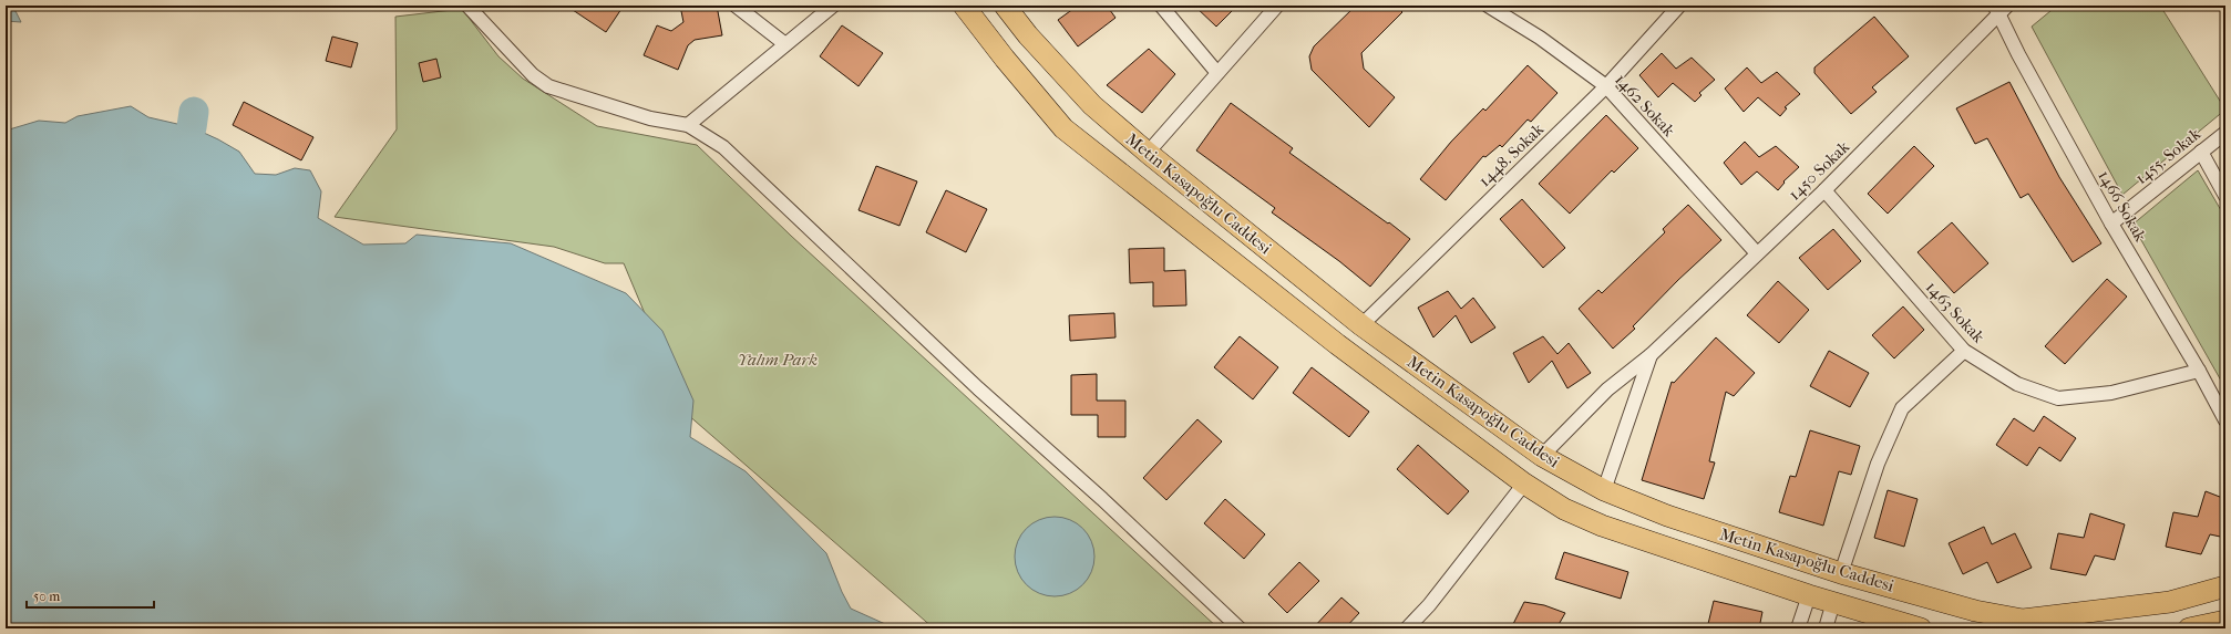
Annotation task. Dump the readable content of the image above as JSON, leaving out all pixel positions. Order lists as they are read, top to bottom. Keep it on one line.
{"streets":{"main road":["Metin Kasapoğlu Caddesi"],"street":["1462 Sokak","1448. Sokak","1455. Sokak","1450 Sokak","1466 Sokak","1463 Sokak"]},"crossings":[["1462 Sokak","1448. Sokak"],["1462 Sokak","1450 Sokak"],["1448. Sokak","Metin Kasapoğlu Caddesi"],["1455. Sokak","1466 Sokak"],["1450 Sokak","Metin Kasapoğlu Caddesi"],["1450 Sokak","1466 Sokak"],["1450 Sokak","1463 Sokak"],["1466 Sokak","1463 Sokak"]],"parks":["Yalım Park"],"scale_bar":"50 m"}
